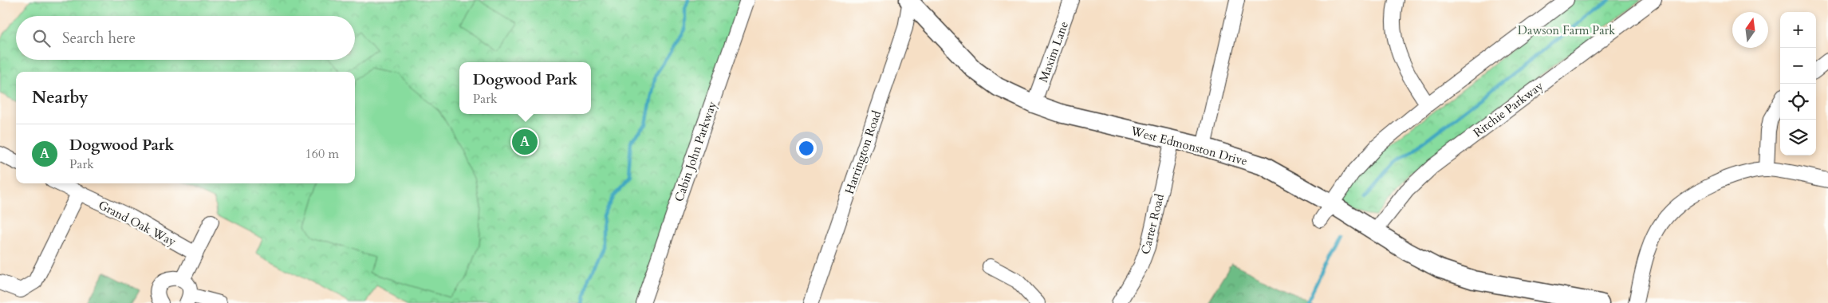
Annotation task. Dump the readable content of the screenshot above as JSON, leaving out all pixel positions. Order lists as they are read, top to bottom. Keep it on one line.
{"streets":{"street":["Maxim Lane","Ritchie Parkway","West Edmonston Drive","Cabin John Parkway","Harrington Road","Grand Oak Way","Carter Road"]},"crossings":[["Maxim Lane","West Edmonston Drive"],["Ritchie Parkway","West Edmonston Drive"],["West Edmonston Drive","Harrington Road"],["West Edmonston Drive","Carter Road"]],"parks":["Dawson Farm Park"],"north":"top","page":{"map_buttons":["+","−"],"search":"Search here","popup":["Dogwood Park","Park"],"heading":"Nearby","list":[{"mark":"A","name":"Dogwood Park","note":"Park","value":"160 m"}],"pins":"A"}}
